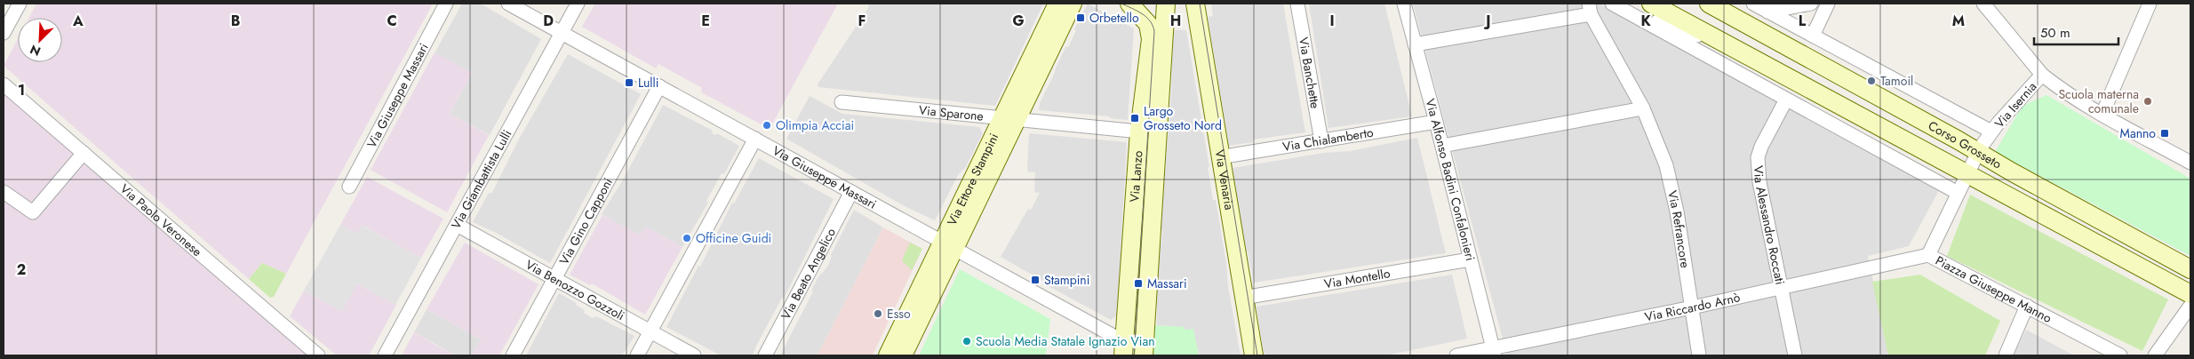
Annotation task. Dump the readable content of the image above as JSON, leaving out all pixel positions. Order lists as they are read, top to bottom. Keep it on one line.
{"streets":{"main road":["Corso Grosseto","Via Lanzo","Via Ettore Stampini","Via Venaria"],"street":["Via Banchette","Via Giuseppe Massari","Via Isernia","Via Sparone","Via Chialamberto","Via Giambattista Lulli","Via Alfonso Badini Confalonieri","Via Paolo Veronese","Via Gino Capponi","Via Alessandro Roccati","Via Refrancore","Via Beato Angelico","Via Montello","Piazza Giuseppe Manno","Via Benozzo Gozzoli","Via Riccardo Arnò"]},"crossings":[["Via Banchette","Via Chialamberto"],["Via Giuseppe Massari","Via Lanzo"],["Via Giuseppe Massari","Via Giambattista Lulli"],["Via Giuseppe Massari","Via Ettore Stampini"],["Via Giuseppe Massari","Via Gino Capponi"],["Via Giuseppe Massari","Via Beato Angelico"],["Via Isernia","Corso Grosseto"],["Via Isernia","Piazza Giuseppe Manno"],["Via Sparone","Via Lanzo"],["Via Sparone","Via Ettore Stampini"],["Via Chialamberto","Via Venaria"],["Via Chialamberto","Via Alfonso Badini Confalonieri"],["Corso Grosseto","Via Alessandro Roccati"],["Corso Grosseto","Piazza Giuseppe Manno"],["Via Giambattista Lulli","Via Benozzo Gozzoli"],["Via Venaria","Via Montello"],["Via Alfonso Badini Confalonieri","Via Refrancore"],["Via Alfonso Badini Confalonieri","Via Montello"],["Via Alfonso Badini Confalonieri","Via Riccardo Arnò"],["Via Gino Capponi","Via Benozzo Gozzoli"],["Via Alessandro Roccati","Via Riccardo Arnò"],["Via Refrancore","Via Riccardo Arnò"],["Piazza Giuseppe Manno","Via Riccardo Arnò"]],"places":{"transit":["Orbetello","Lulli","Largo Grosseto Nord","Manno","Stampini","Massari"],"other":["Tamoil","Scuola materna comunale","Olimpia Acciai","Officine Guidi","Esso","Scuola Media Statale Ignazio Vian"]},"scale_bar":"50 m","north":"bottom left","grid":{"columns":["A","B","C","D","E","F","G","H","I","J","K","L","M"],"rows":["1","2"]}}
